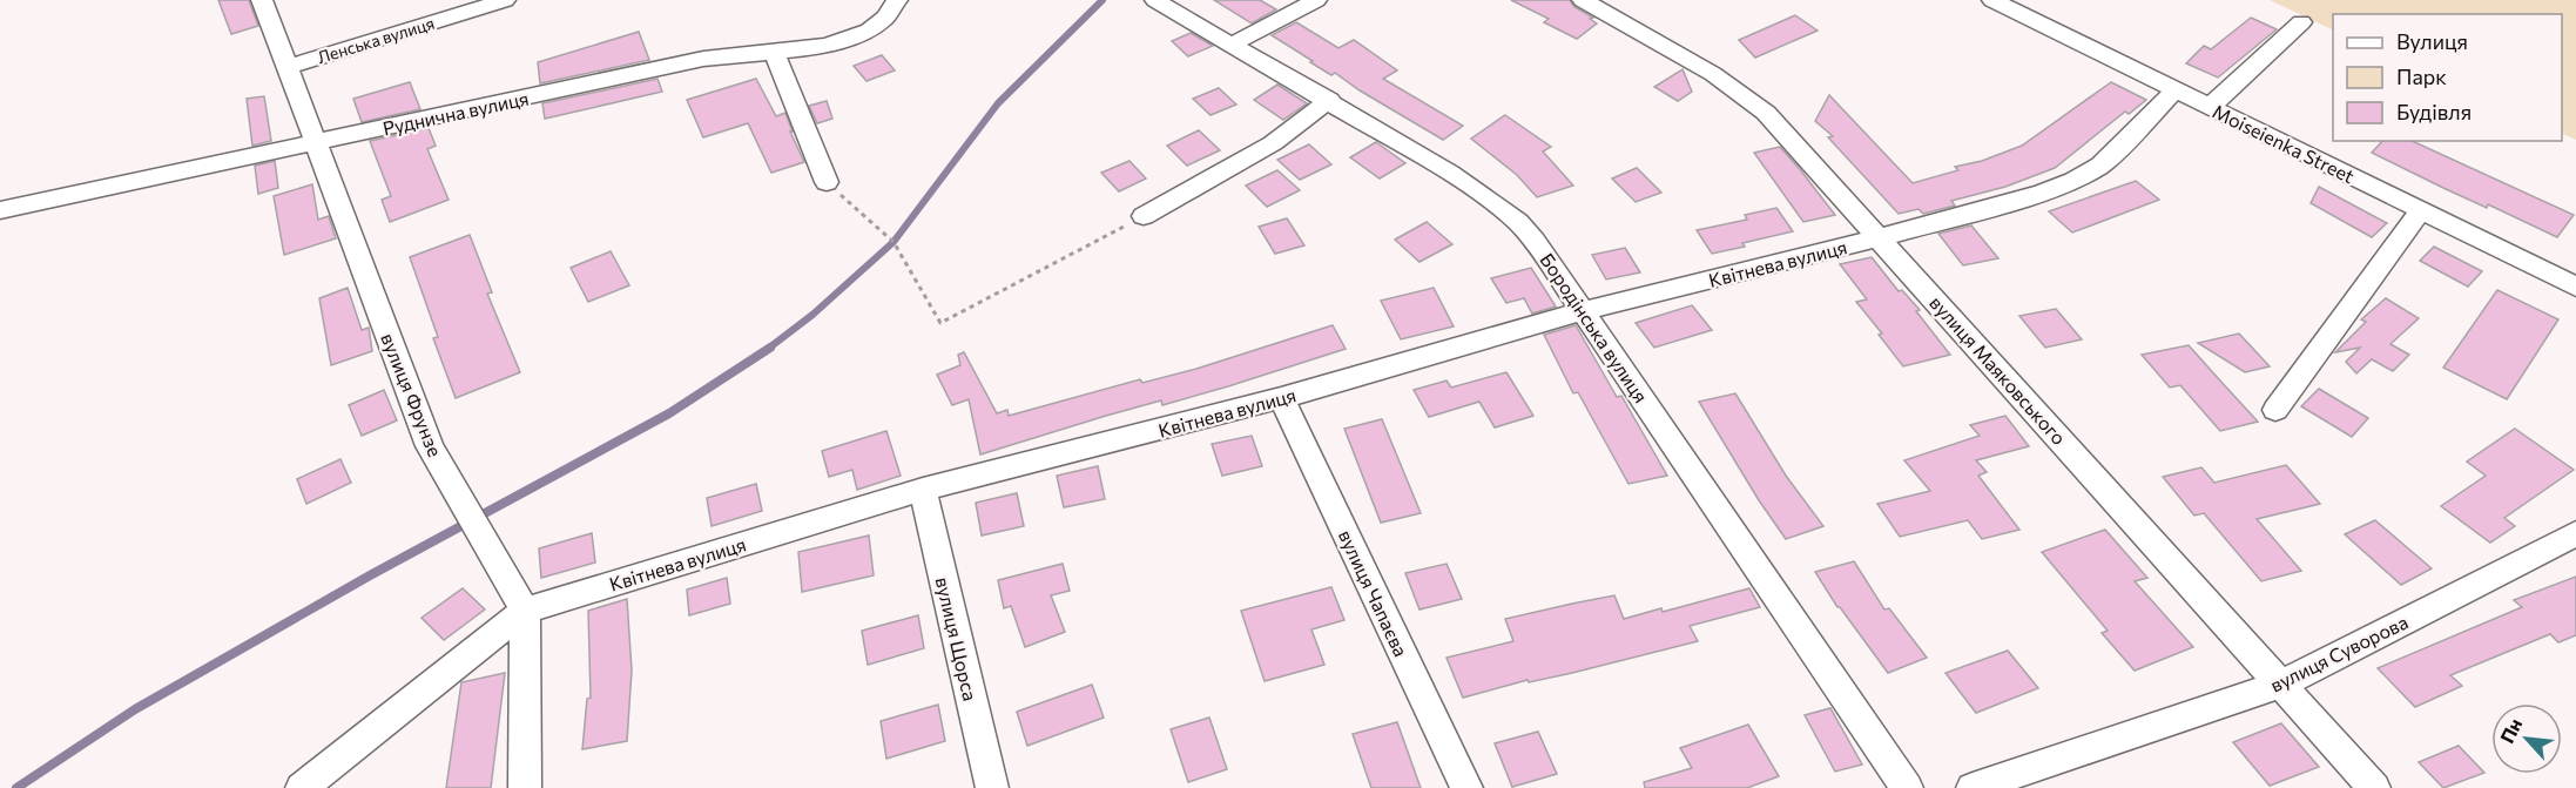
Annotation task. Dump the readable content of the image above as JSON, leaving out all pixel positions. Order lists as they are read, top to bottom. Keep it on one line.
{"streets":{"street":["Ленська вулиця","Руднична вулиця","Moiseienka Street","Квітнева вулиця","Бородінська вулиця","вулиця Маяковського","вулиця Фрунзе","вулиця Чапаєва","вулиця Щорса","вулиця Суворова"]},"crossings":[["Ленська вулиця","вулиця Фрунзе"],["Руднична вулиця","вулиця Фрунзе"],["Moiseienka Street","Квітнева вулиця"],["Квітнева вулиця","Бородінська вулиця"],["Квітнева вулиця","вулиця Маяковського"],["Квітнева вулиця","вулиця Фрунзе"],["Квітнева вулиця","вулиця Чапаєва"],["Квітнева вулиця","вулиця Щорса"],["вулиця Маяковського","вулиця Суворова"]],"legend":["Вулиця","Парк","Будівля"],"north":"top left"}
